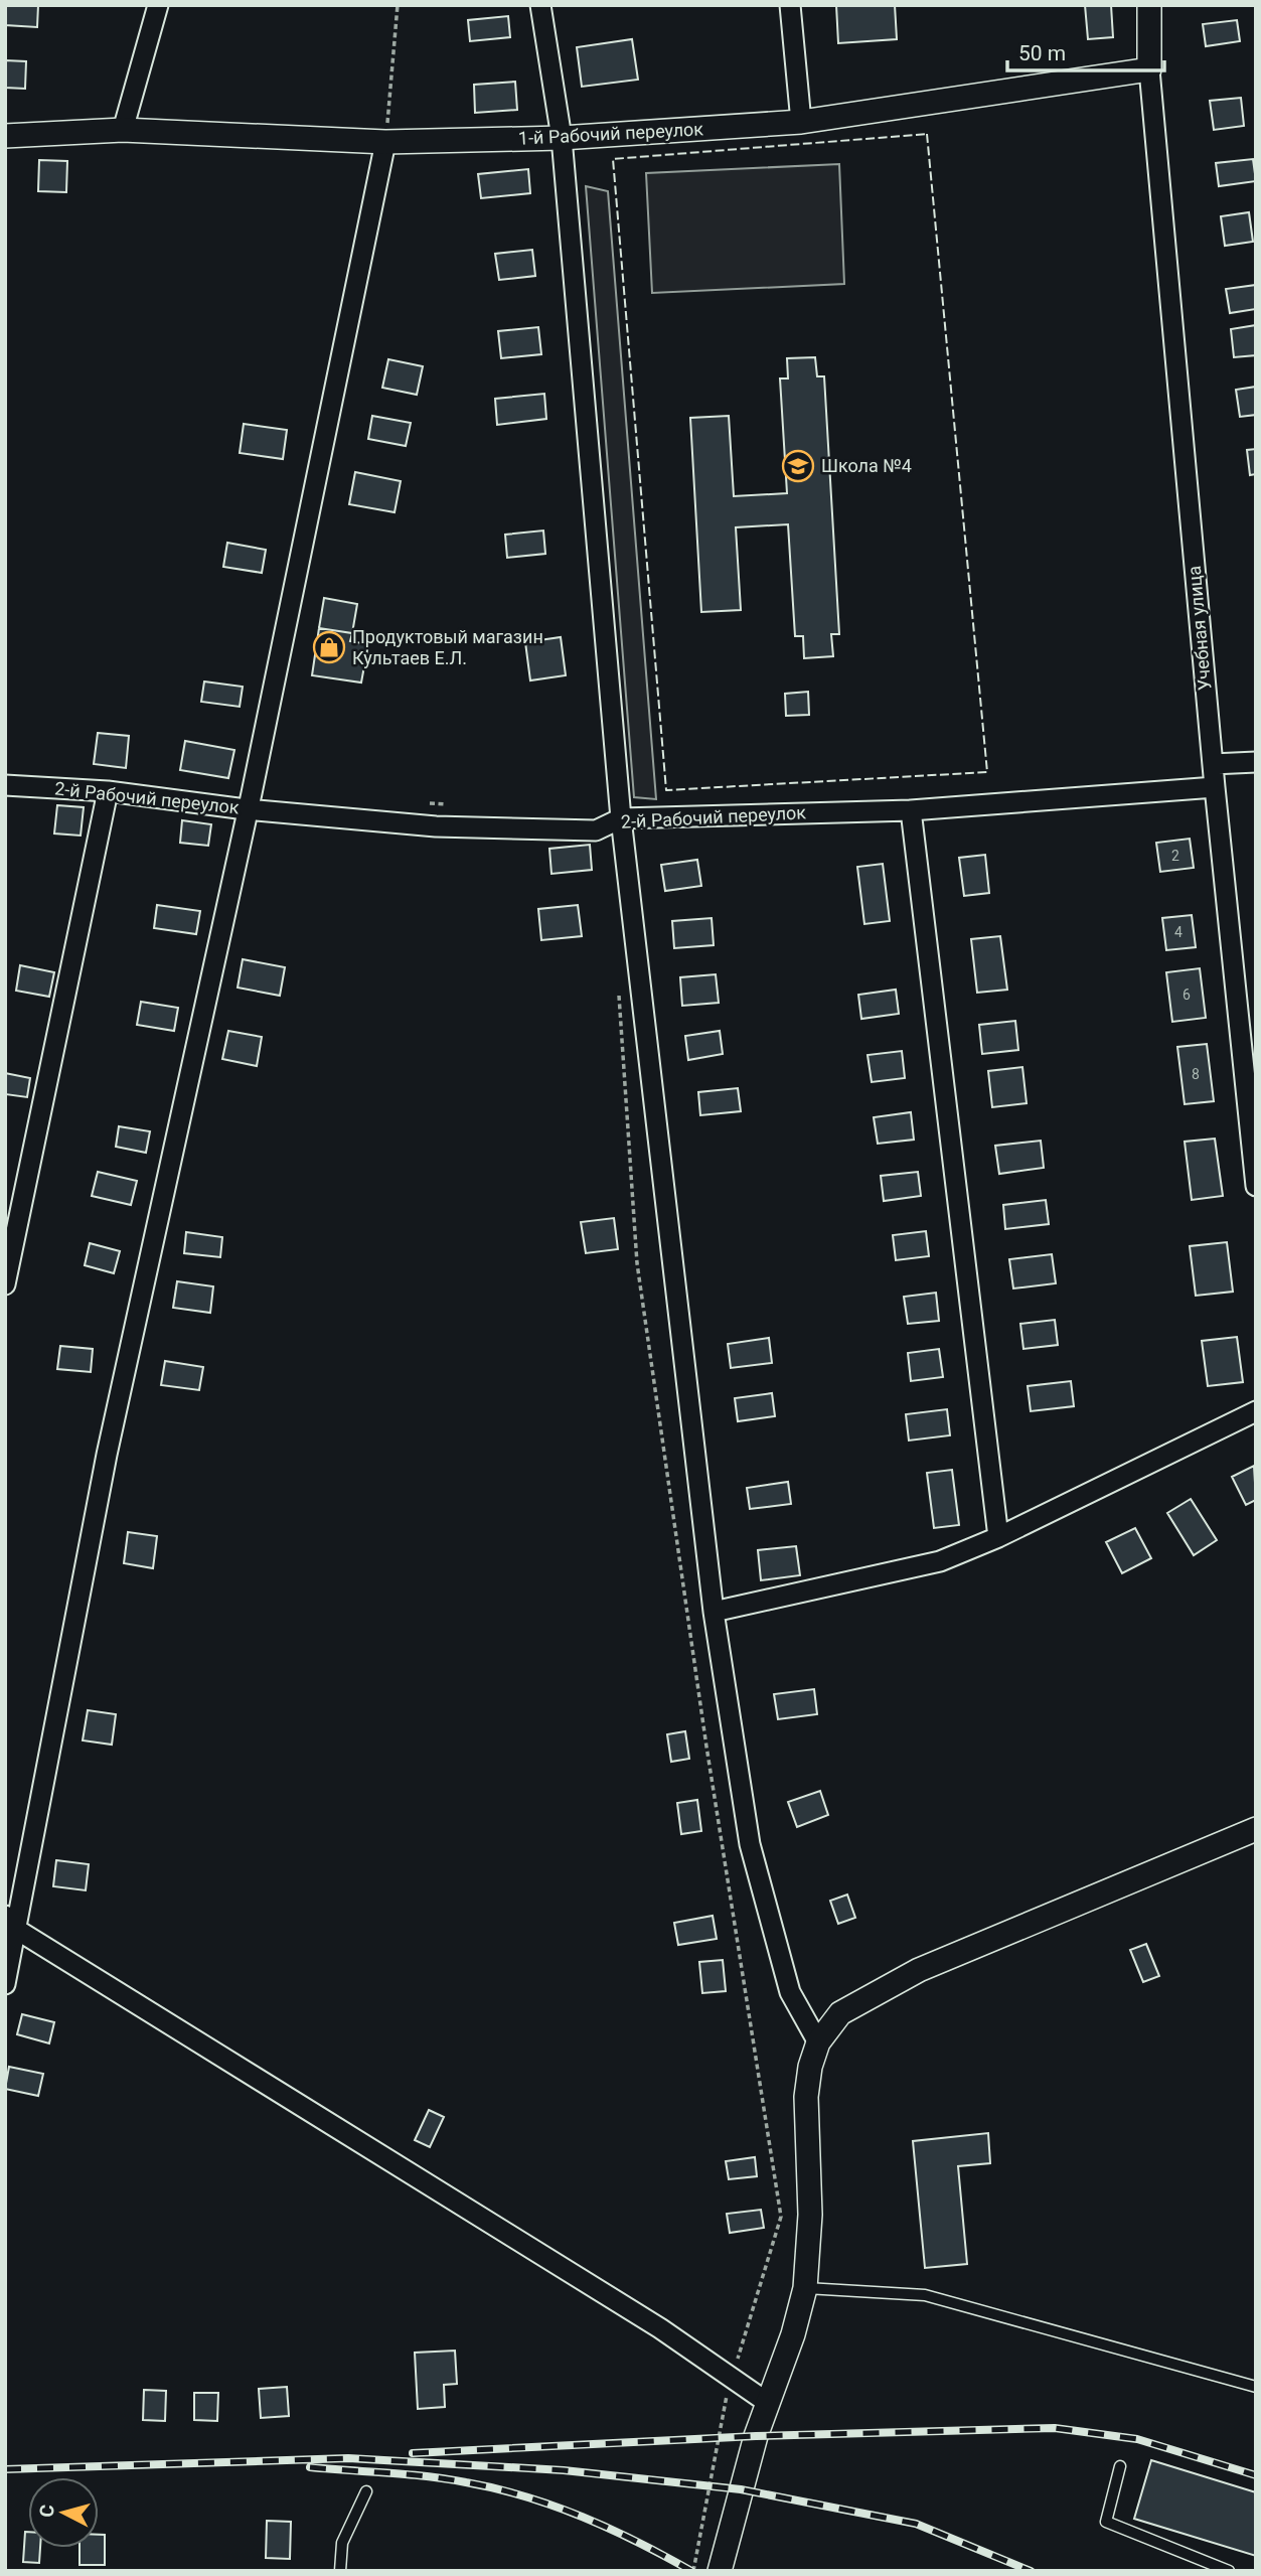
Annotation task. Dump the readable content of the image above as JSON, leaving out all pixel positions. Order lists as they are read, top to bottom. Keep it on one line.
{"streets":{"street":["1-й Рабочий переулок","Учебная улица","2-й Рабочий переулок"]},"crossings":[["1-й Рабочий переулок","Учебная улица"],["Учебная улица","2-й Рабочий переулок"]],"places":{"school or university":["Школа №4"],"shop":["Продуктовый магазин Культаев Е.Л."]},"house_numbers":["2","4","6","8"],"scale_bar":"50 m","north":"left"}
